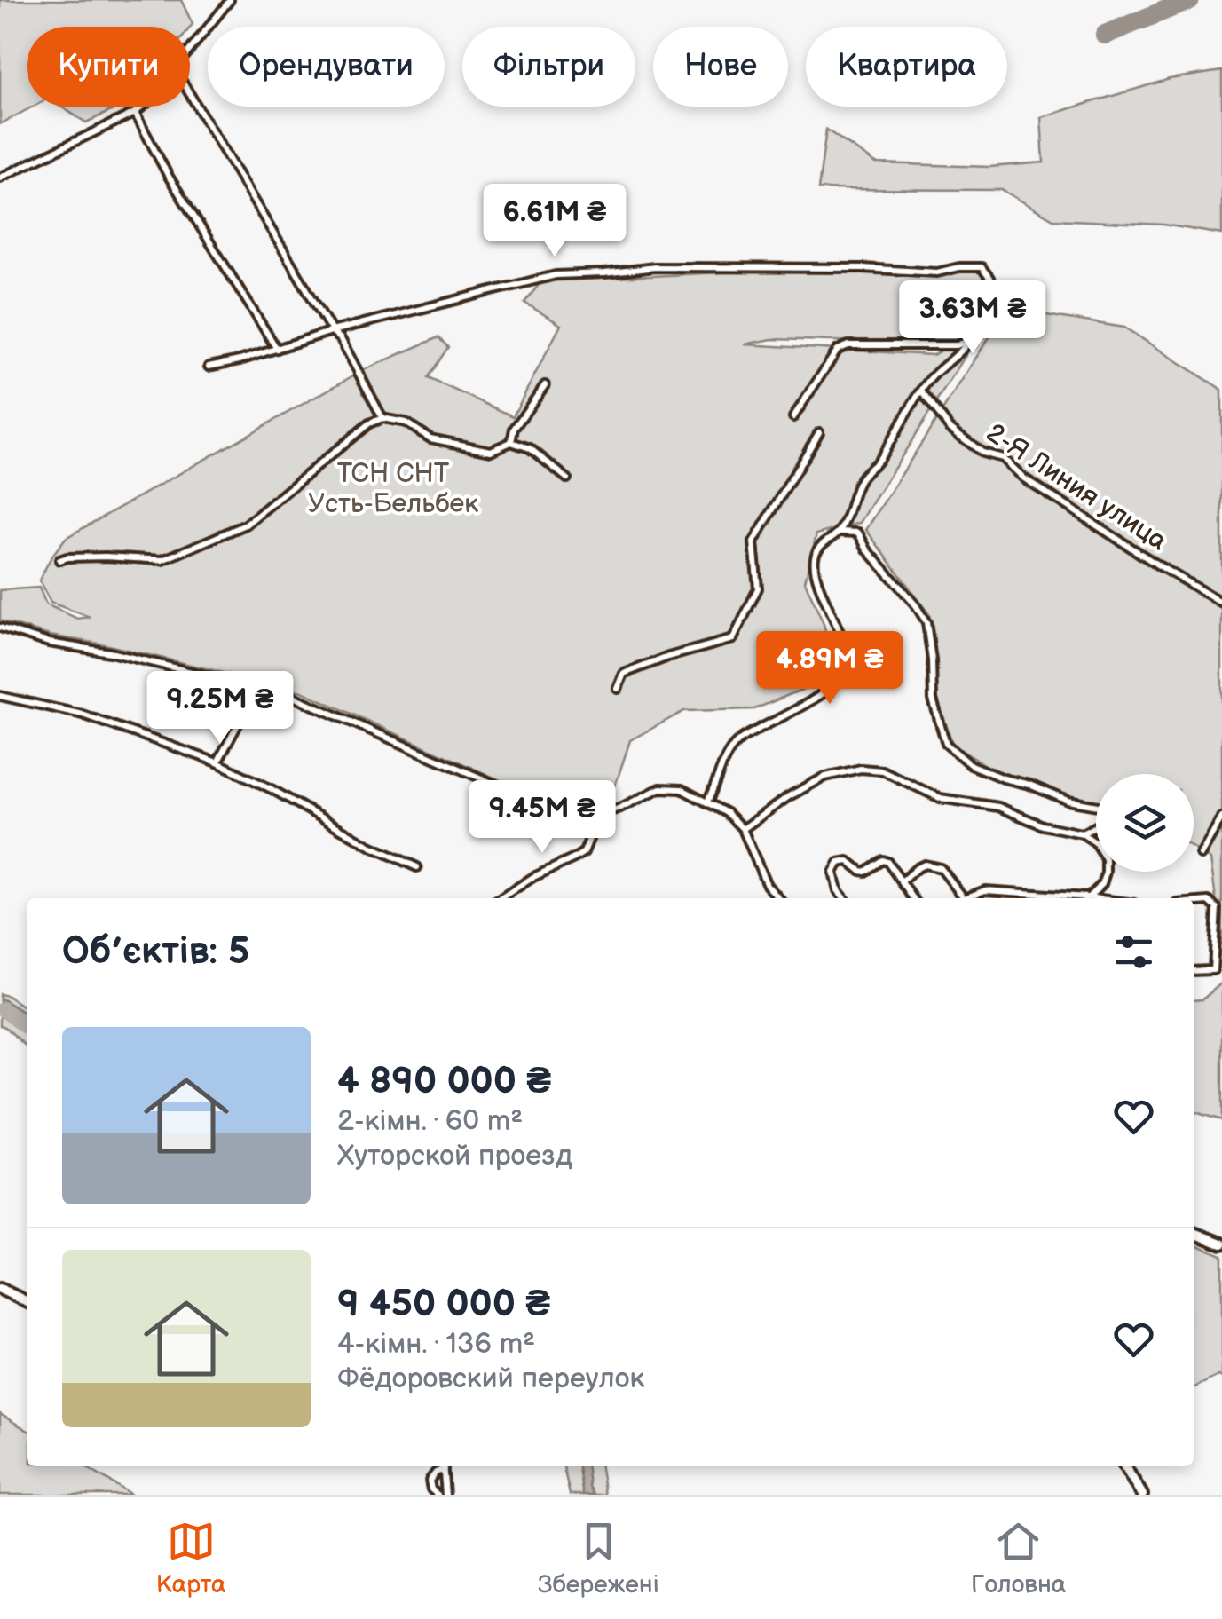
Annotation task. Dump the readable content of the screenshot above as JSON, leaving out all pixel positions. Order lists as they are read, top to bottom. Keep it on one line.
{"streets":{"street":["2-Я Линия улица"]},"parks":["ТСН СНТ Усть-Бельбек"],"page":{"chip":["Купити","Орендувати","Фільтри","Нове","Квартира"],"price":["6.61M ₴","3.63M ₴","4.89M ₴","9.25M ₴","9.45M ₴"],"heading":"Об’єктів: 5","list":[{"name":"4 890 000 ₴","note":"2-кімн. · 60 m² · Хуторской проезд"},{"name":"9 450 000 ₴","note":"4-кімн. · 136 m² · Фёдоровский переулок"}],"tabs":["Карта","Збережені","Головна"]}}
